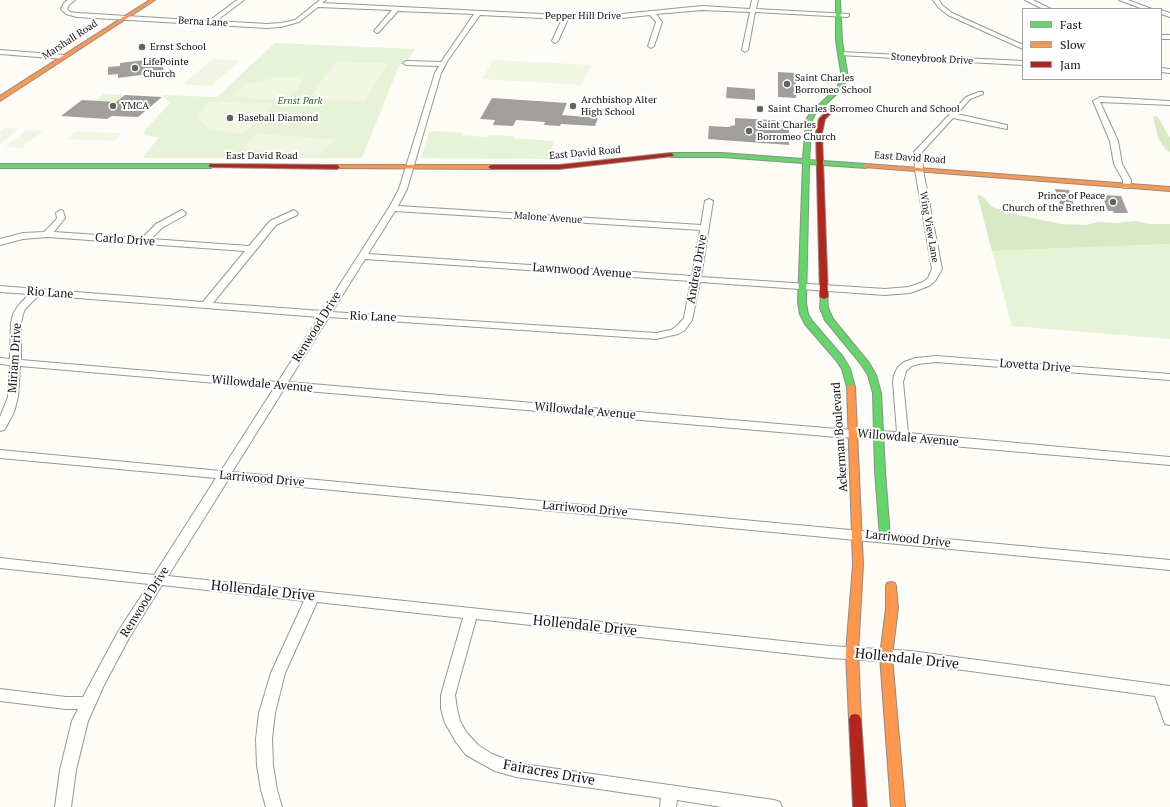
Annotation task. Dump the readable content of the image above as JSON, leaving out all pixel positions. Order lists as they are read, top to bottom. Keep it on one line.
{"streets":{"street":["Pepper Hill Drive","Berna Lane","Marshall Road","Stoneybrook Drive","East David Road","Malone Avenue","Wing View Lane","Carlo Drive","Andrea Drive","Lawnwood Avenue","Rio Lane","Renwood Drive","Miriam Drive","Lovetta Drive","Willowdale Avenue","Ackerman Boulevard","Larriwood Drive","Hollendale Drive","Fairacres Drive"]},"crossings":[["Pepper Hill Drive","Berna Lane"],["Pepper Hill Drive","Renwood Drive"],["Pepper Hill Drive","Ackerman Boulevard"],["Berna Lane","Marshall Road"],["Stoneybrook Drive","Ackerman Boulevard"],["East David Road","Wing View Lane"],["East David Road","Renwood Drive"],["East David Road","Ackerman Boulevard"],["Malone Avenue","Andrea Drive"],["Malone Avenue","Renwood Drive"],["Wing View Lane","Lawnwood Avenue"],["Wing View Lane","Ackerman Boulevard"],["Andrea Drive","Lawnwood Avenue"],["Andrea Drive","Rio Lane"],["Lawnwood Avenue","Renwood Drive"],["Lawnwood Avenue","Ackerman Boulevard"],["Rio Lane","Renwood Drive"],["Rio Lane","Miriam Drive"],["Renwood Drive","Willowdale Avenue"],["Renwood Drive","Larriwood Drive"],["Renwood Drive","Hollendale Drive"],["Miriam Drive","Willowdale Avenue"],["Lovetta Drive","Willowdale Avenue"],["Willowdale Avenue","Ackerman Boulevard"],["Ackerman Boulevard","Larriwood Drive"],["Ackerman Boulevard","Hollendale Drive"],["Hollendale Drive","Fairacres Drive"]],"parks":["Ernst Park"],"places":["Ernst School","LifePointe Church","Saint Charles Borromeo School","YMCA","Archbishop Alter High School","Saint Charles Borromeo Church and School","Baseball Diamond","Saint Charles Borromeo Church","Prince of Peace Church of the Brethren"],"legend":["Fast","Slow","Jam"]}
